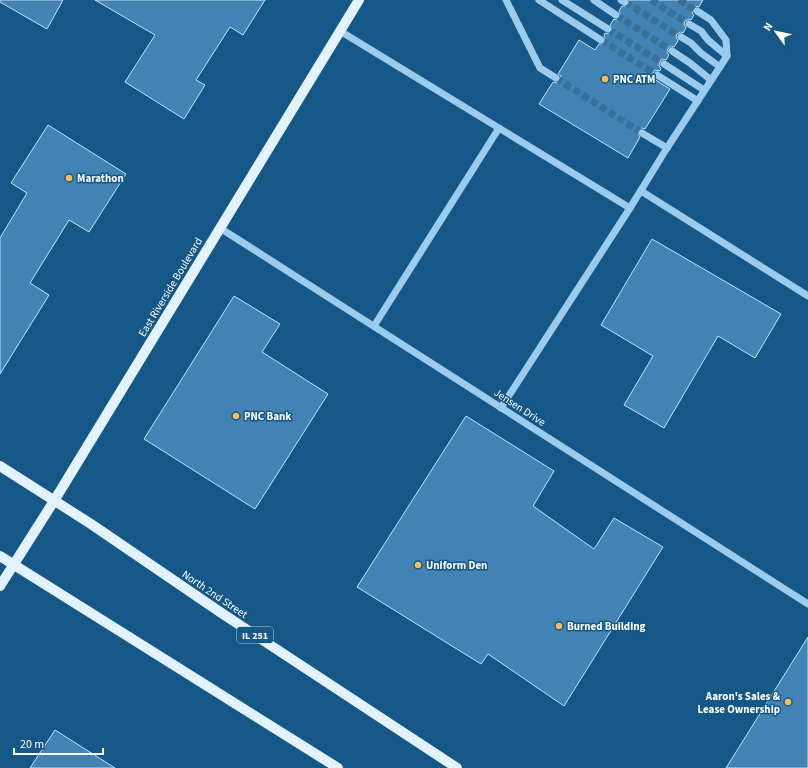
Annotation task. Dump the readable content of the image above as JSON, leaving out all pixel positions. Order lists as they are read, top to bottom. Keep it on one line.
{"streets":{"main road":["East Riverside Boulevard","North 2nd Street","IL 251"],"street":["Jensen Drive"]},"crossings":[["East Riverside Boulevard","Jensen Drive"],["East Riverside Boulevard","North 2nd Street"]],"places":["PNC ATM","Marathon","PNC Bank","Uniform Den","Burned Building","Aaron's Sales & Lease Ownership"],"scale_bar":"20 m","north":"top left"}
